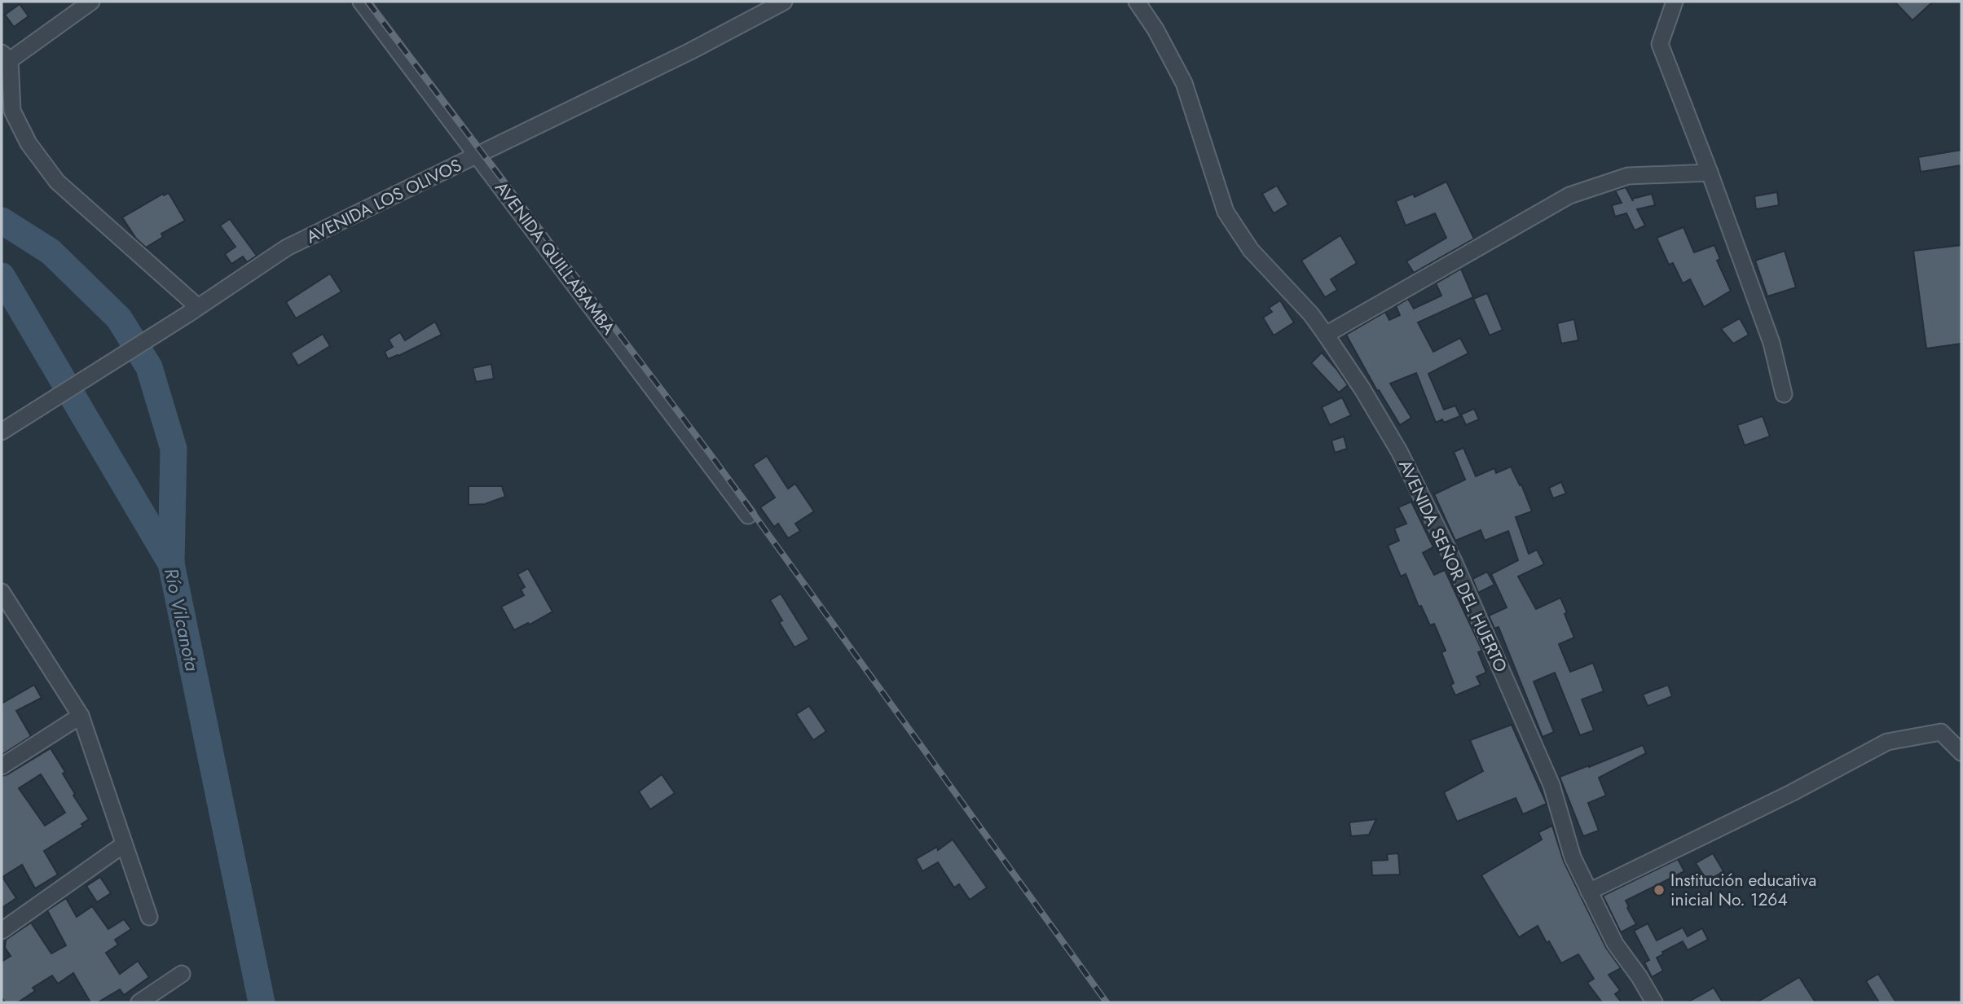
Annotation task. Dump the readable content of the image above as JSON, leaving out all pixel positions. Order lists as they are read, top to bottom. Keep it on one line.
{"streets":{"street":["AVENIDA LOS OLIVOS","AVENIDA QUILLABAMBA","AVENIDA SEÑOR DEL HUERTO"]},"crossings":[["AVENIDA LOS OLIVOS","AVENIDA QUILLABAMBA"]],"water":["Río Vilcanota"],"places":["Institución educativa inicial No. 1264"]}
